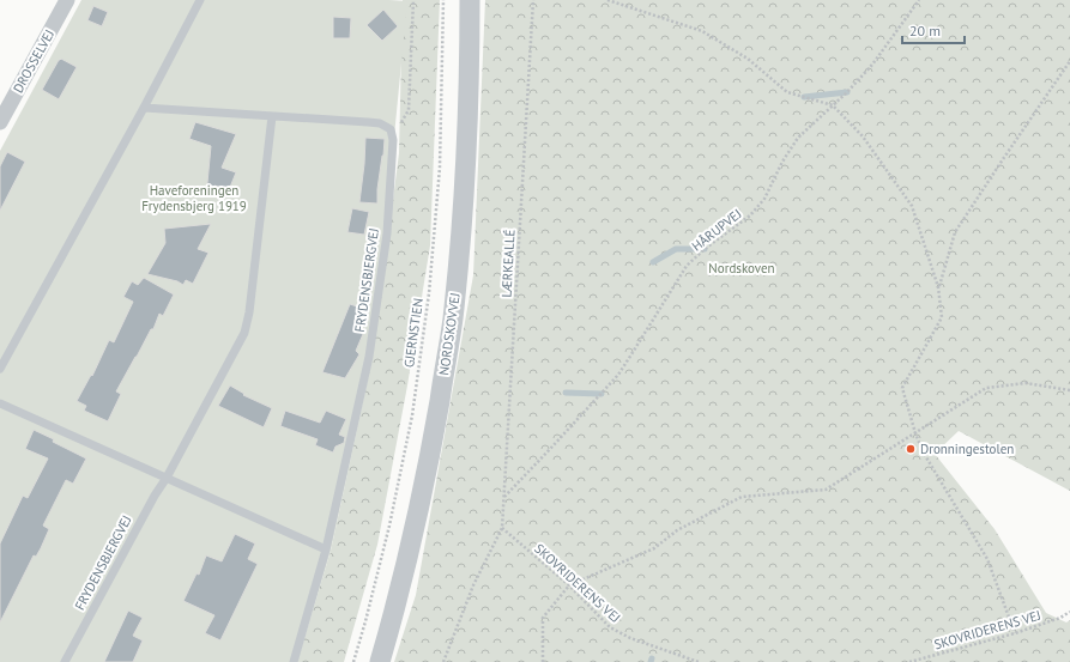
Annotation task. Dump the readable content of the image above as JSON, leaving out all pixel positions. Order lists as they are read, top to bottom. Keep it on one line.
{"streets":{"street":["DROSSELVEJ","NORDSKOVVEJ"],"lane":["FRYDENSBJERGVEJ"],"path":["HÅRUPVEJ","LÆRKEALLÉ","GJERNSTIEN","SKOVRIDERENS VEJ"]},"crossings":[["HÅRUPVEJ","LÆRKEALLÉ"],["LÆRKEALLÉ","SKOVRIDERENS VEJ"]],"parks":["Haveforeningen Frydensbjerg 1919","Nordskoven"],"places":["Dronningestolen"],"scale_bar":"20 m"}
